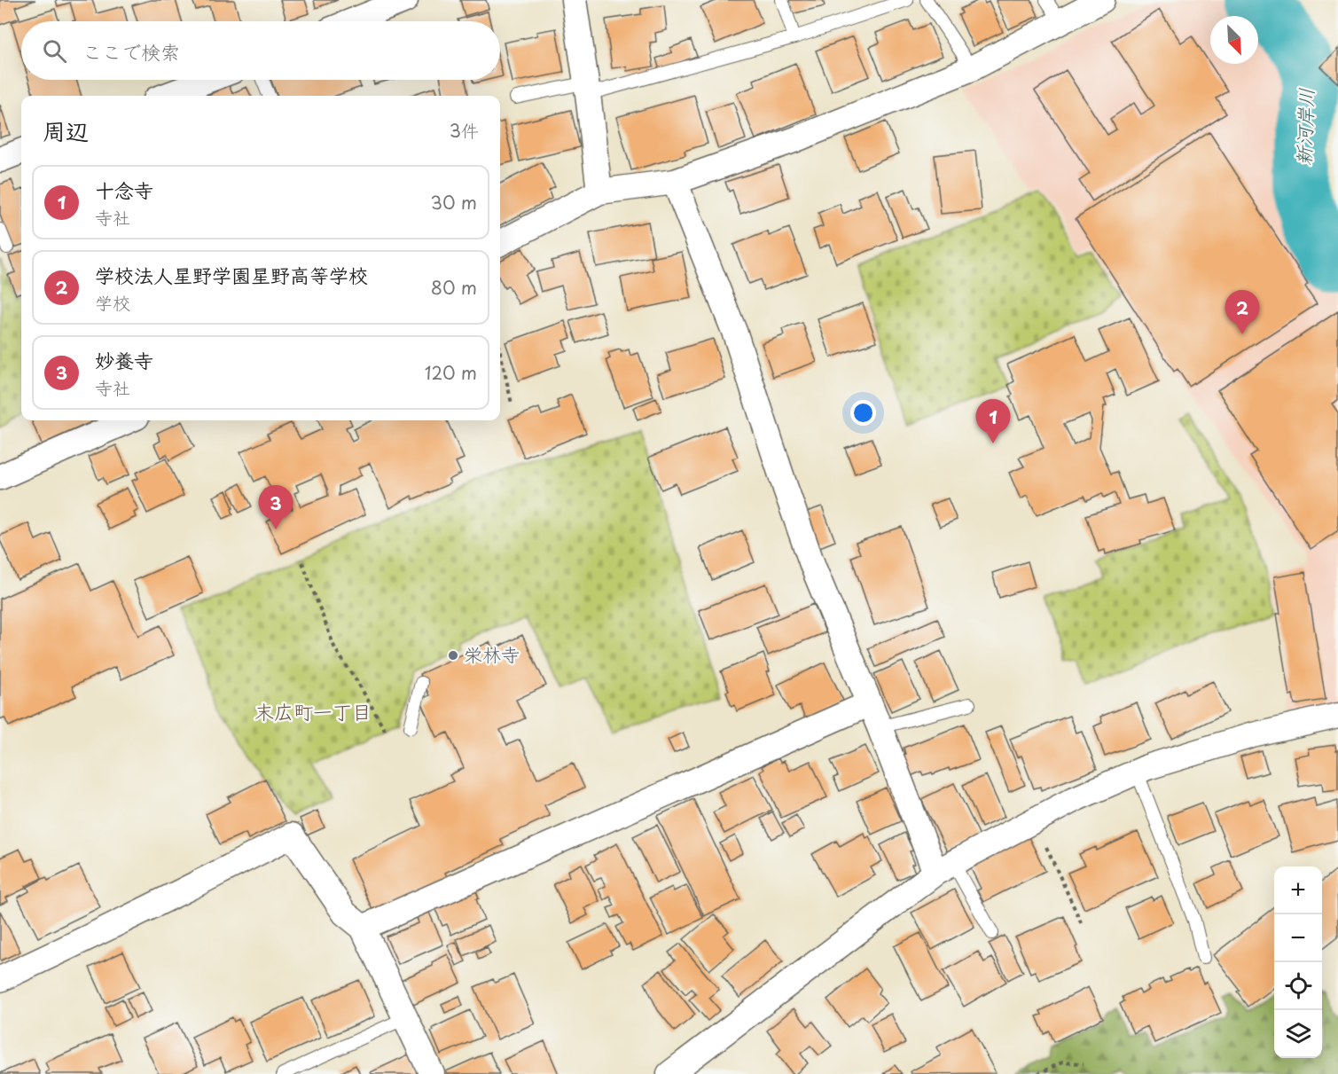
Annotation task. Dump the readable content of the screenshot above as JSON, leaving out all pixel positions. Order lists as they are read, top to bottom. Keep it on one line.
{"districts":["末広町一丁目"],"water":["新河岸川"],"places":["栄林寺"],"north":"bottom right","page":{"search":"ここで検索","heading":["周辺","3件"],"list":[{"mark":"1","name":"十念寺","note":"寺社","value":"30 m"},{"mark":"2","name":"学校法人星野学園星野高等学校","note":"学校","value":"80 m"},{"mark":"3","name":"妙養寺","note":"寺社","value":"120 m"}],"pins":["2","1","3"],"map_buttons":["+","−"]}}
